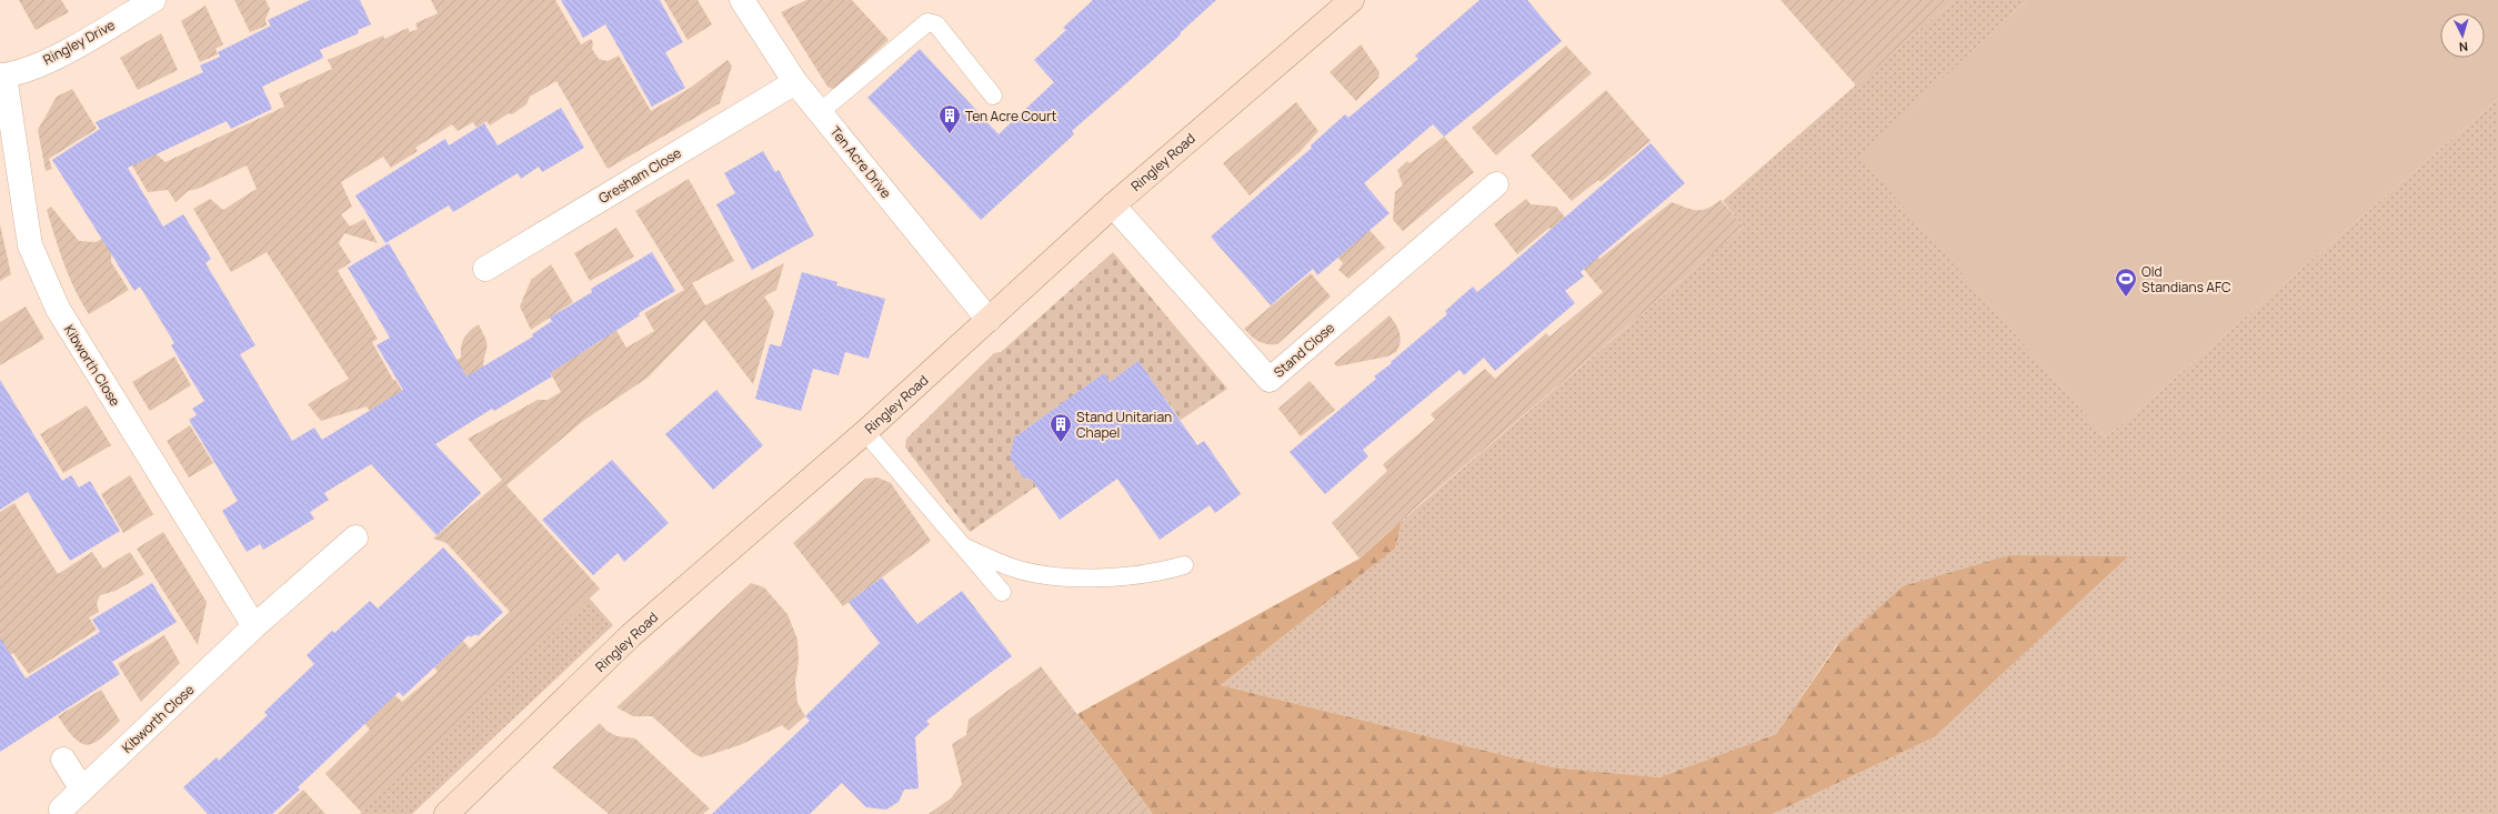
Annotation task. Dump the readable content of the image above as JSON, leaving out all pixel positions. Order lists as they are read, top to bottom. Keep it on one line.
{"streets":{"main road":["Ringley Road"],"street":["Ringley Drive","Ten Acre Drive","Gresham Close","Stand Close","Kibworth Close"]},"crossings":[["Ringley Drive","Kibworth Close"],["Ten Acre Drive","Ringley Road"],["Ten Acre Drive","Gresham Close"],["Ringley Road","Stand Close"]],"places":{"building":["Ten Acre Court","Stand Unitarian Chapel"],"sports":["Old Standians AFC"]},"north":"bottom"}
